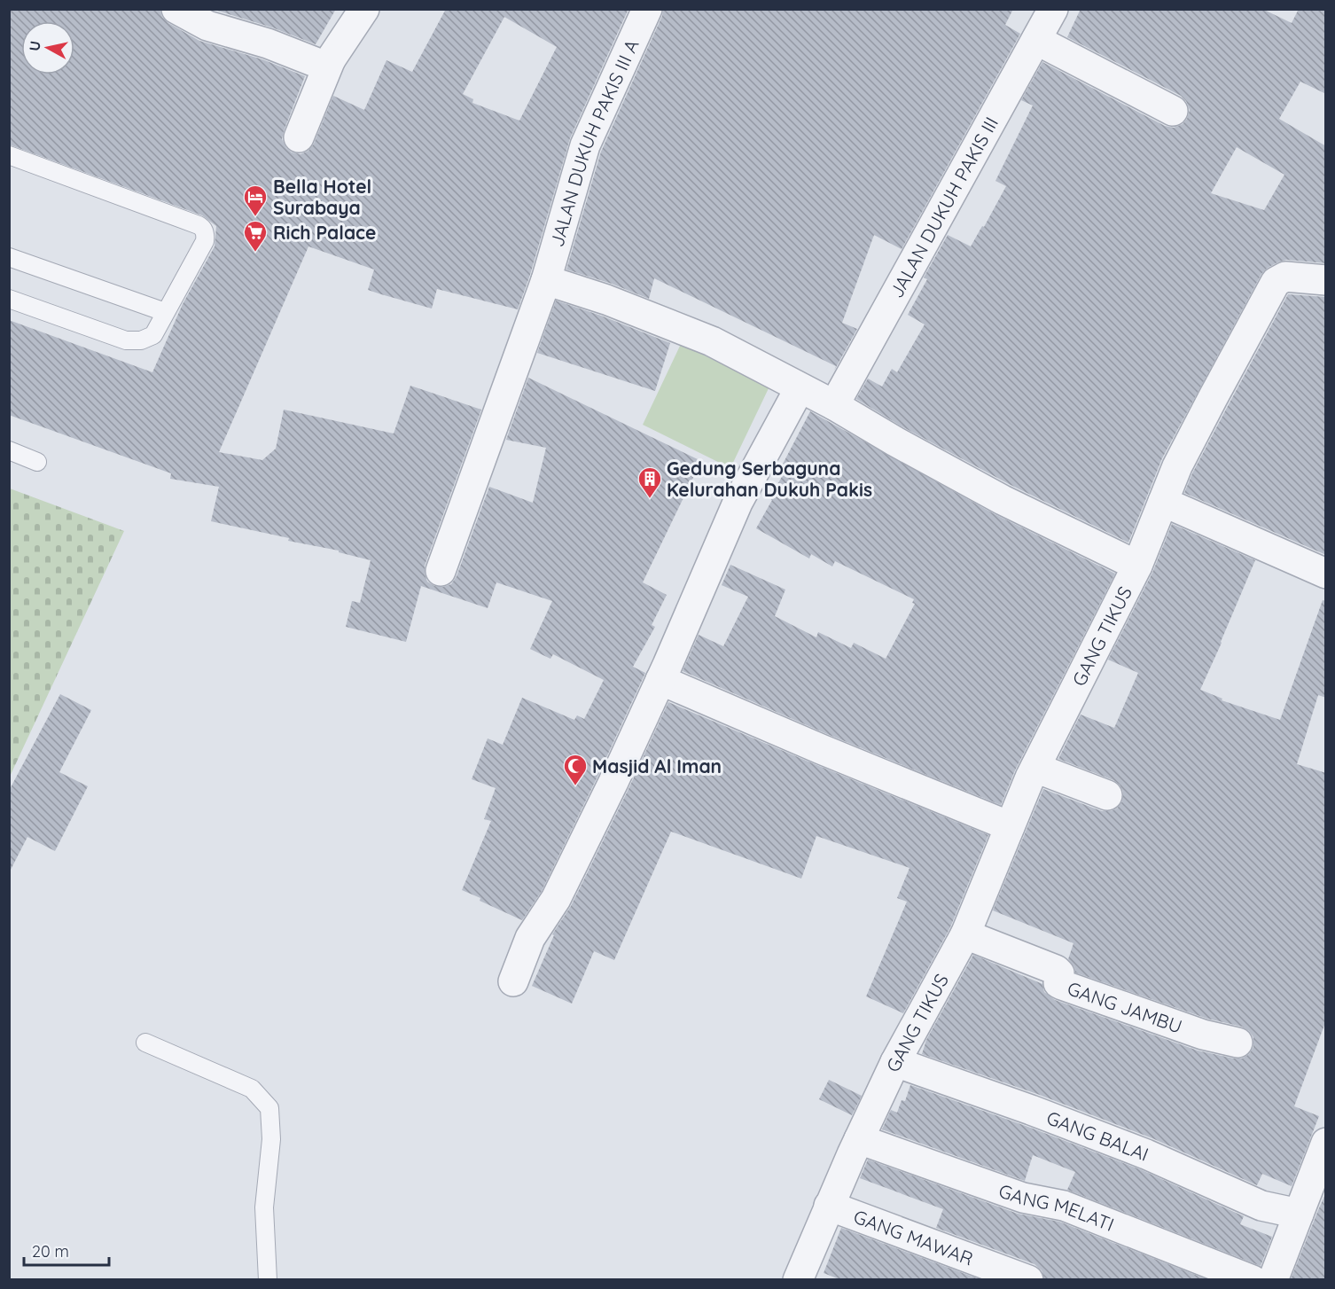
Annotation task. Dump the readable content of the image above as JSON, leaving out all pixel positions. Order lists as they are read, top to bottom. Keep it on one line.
{"streets":{"street":["JALAN DUKUH PAKIS III A","JALAN DUKUH PAKIS III","GANG TIKUS","GANG JAMBU","GANG BALAI","GANG MELATI","GANG MAWAR"]},"crossings":[["GANG TIKUS","GANG JAMBU"],["GANG TIKUS","GANG BALAI"],["GANG TIKUS","GANG MELATI"],["GANG TIKUS","GANG MAWAR"]],"places":{"hotel":["Bella Hotel Surabaya"],"supermarket":["Rich Palace"],"building":["Gedung Serbaguna Kelurahan Dukuh Pakis"],"mosque":["Masjid Al Iman"]},"scale_bar":"20 m","north":"left"}
